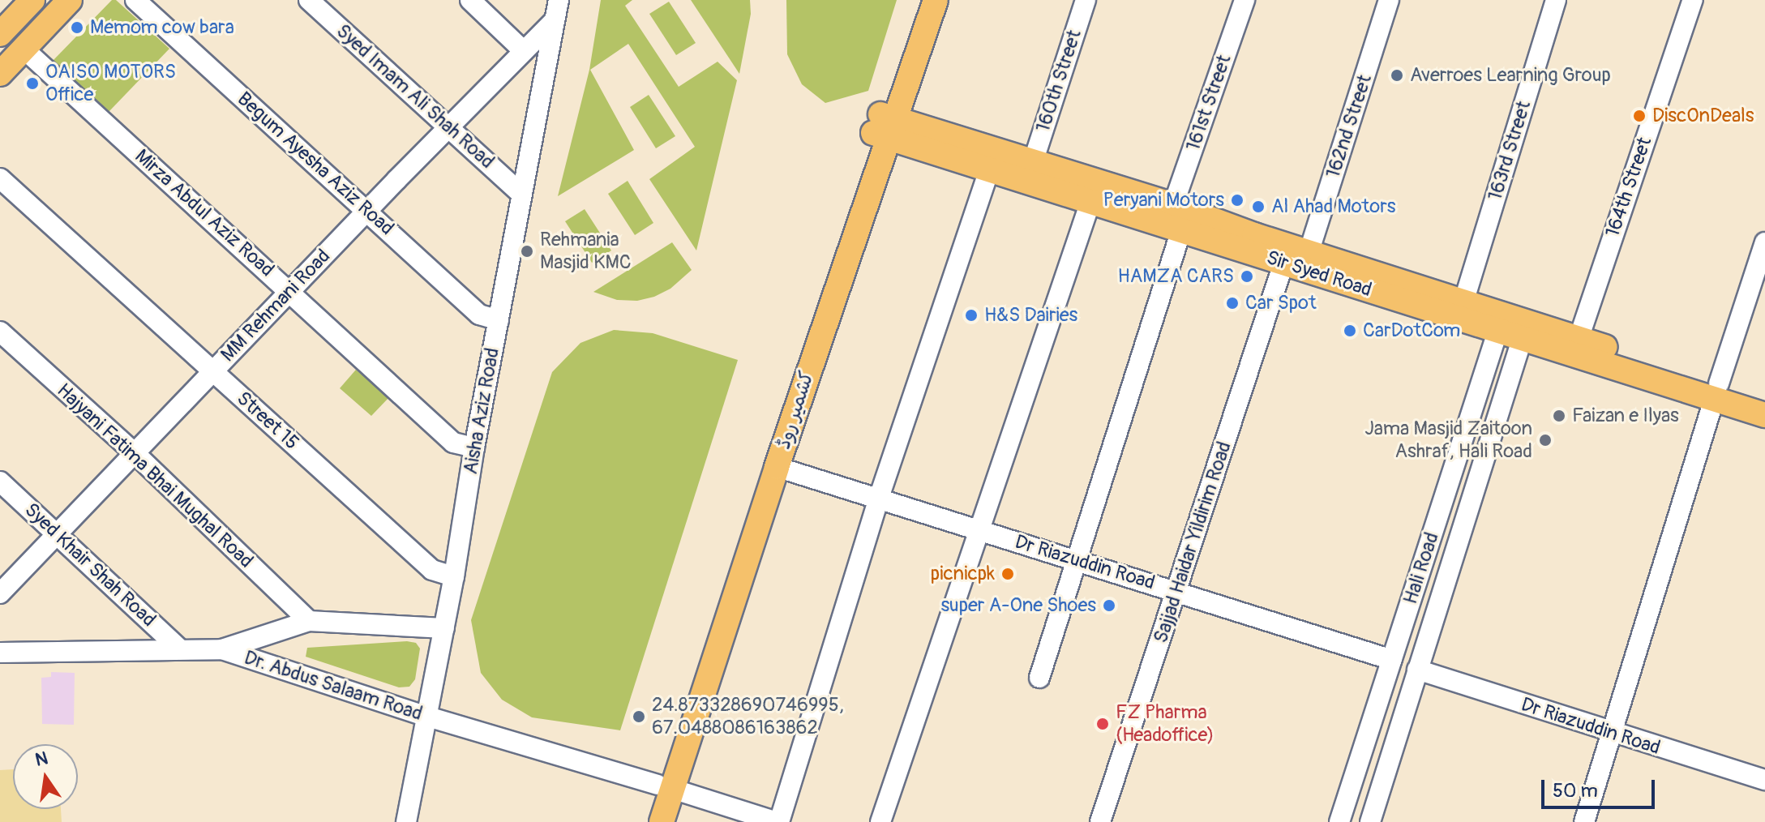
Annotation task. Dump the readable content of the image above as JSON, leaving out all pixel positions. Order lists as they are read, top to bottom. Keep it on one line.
{"streets":{"main road":["Sir Syed Road","کشمیر روڈ"],"street":["160th Street","Syed Imam Ali Shah Road","161st Street","162nd Street","163rd Street","Begum Ayesha Aziz Road","164th Street","Mirza Abdul Aziz Road","MM Rehmani Road","Aisha Aziz Road","Street 15","Hajyani Fatima Bhai Mughal Road","Sajjad Haidar Yildirim Road","Dr Riazuddin Road","Syed Khair Shah Road","Hali Road","Dr. Abdus Salaam Road"]},"crossings":[["160th Street","Sir Syed Road"],["Syed Imam Ali Shah Road","MM Rehmani Road"],["Syed Imam Ali Shah Road","Aisha Aziz Road"],["161st Street","Sir Syed Road"],["162nd Street","Sir Syed Road"],["163rd Street","Sir Syed Road"],["Begum Ayesha Aziz Road","MM Rehmani Road"],["Begum Ayesha Aziz Road","Aisha Aziz Road"],["164th Street","Sir Syed Road"],["Mirza Abdul Aziz Road","MM Rehmani Road"],["Mirza Abdul Aziz Road","Aisha Aziz Road"],["Sir Syed Road","کشمیر روڈ"],["Sir Syed Road","Sajjad Haidar Yildirim Road"],["Sir Syed Road","Hali Road"],["MM Rehmani Road","Aisha Aziz Road"],["MM Rehmani Road","Street 15"],["MM Rehmani Road","Hajyani Fatima Bhai Mughal Road"],["MM Rehmani Road","Syed Khair Shah Road"],["کشمیر روڈ","Dr Riazuddin Road"],["کشمیر روڈ","Dr. Abdus Salaam Road"],["Aisha Aziz Road","Street 15"],["Aisha Aziz Road","Dr. Abdus Salaam Road"],["Sajjad Haidar Yildirim Road","Dr Riazuddin Road"],["Dr Riazuddin Road","Hali Road"],["Syed Khair Shah Road","Dr. Abdus Salaam Road"]],"places":["Memom cow bara","Averroes Learning Group","OAISO MOTORS Office","DiscOnDeals","Peryani Motors","Al Ahad Motors","Rehmania Masjid KMC","HAMZA CARS","Car Spot","H&S Dairies","CarDotCom","Faizan e Ilyas","Jama Masjid Zaitoon Ashraf, Hali Road","picnicpk","super A-One Shoes","24.873328690746995, 67.0488086163862","FZ Pharma (Headoffice)"],"scale_bar":"50 m","north":"top"}
